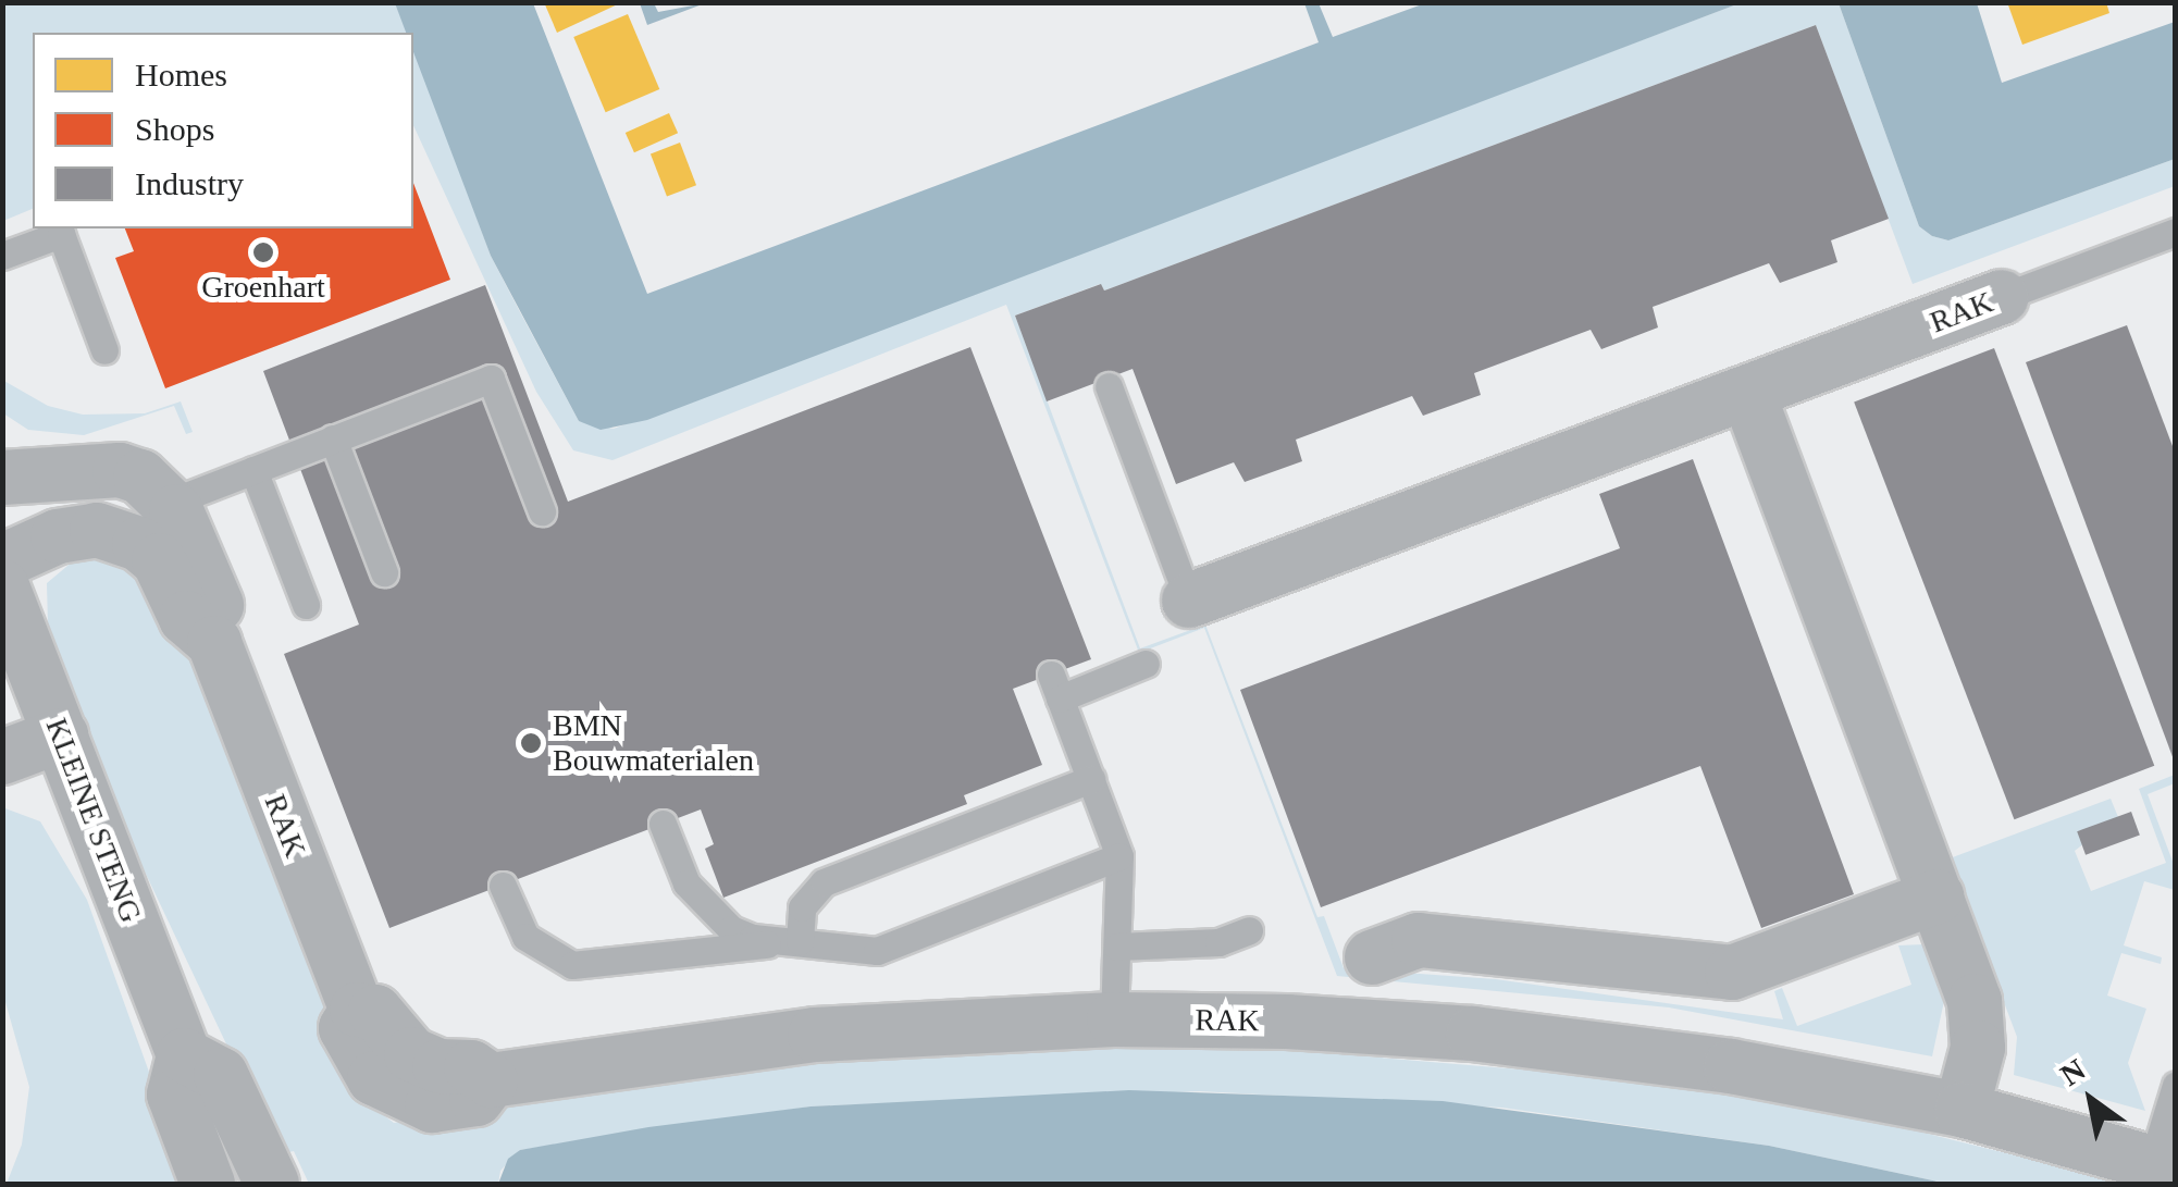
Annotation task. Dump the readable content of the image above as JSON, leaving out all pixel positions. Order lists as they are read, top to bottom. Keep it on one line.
{"streets":{"street":["RAK","KLEINE STENG"]},"places":["Groenhart","BMN Bouwmaterialen"],"legend":["Homes","Shops","Industry"],"north":"top left"}
